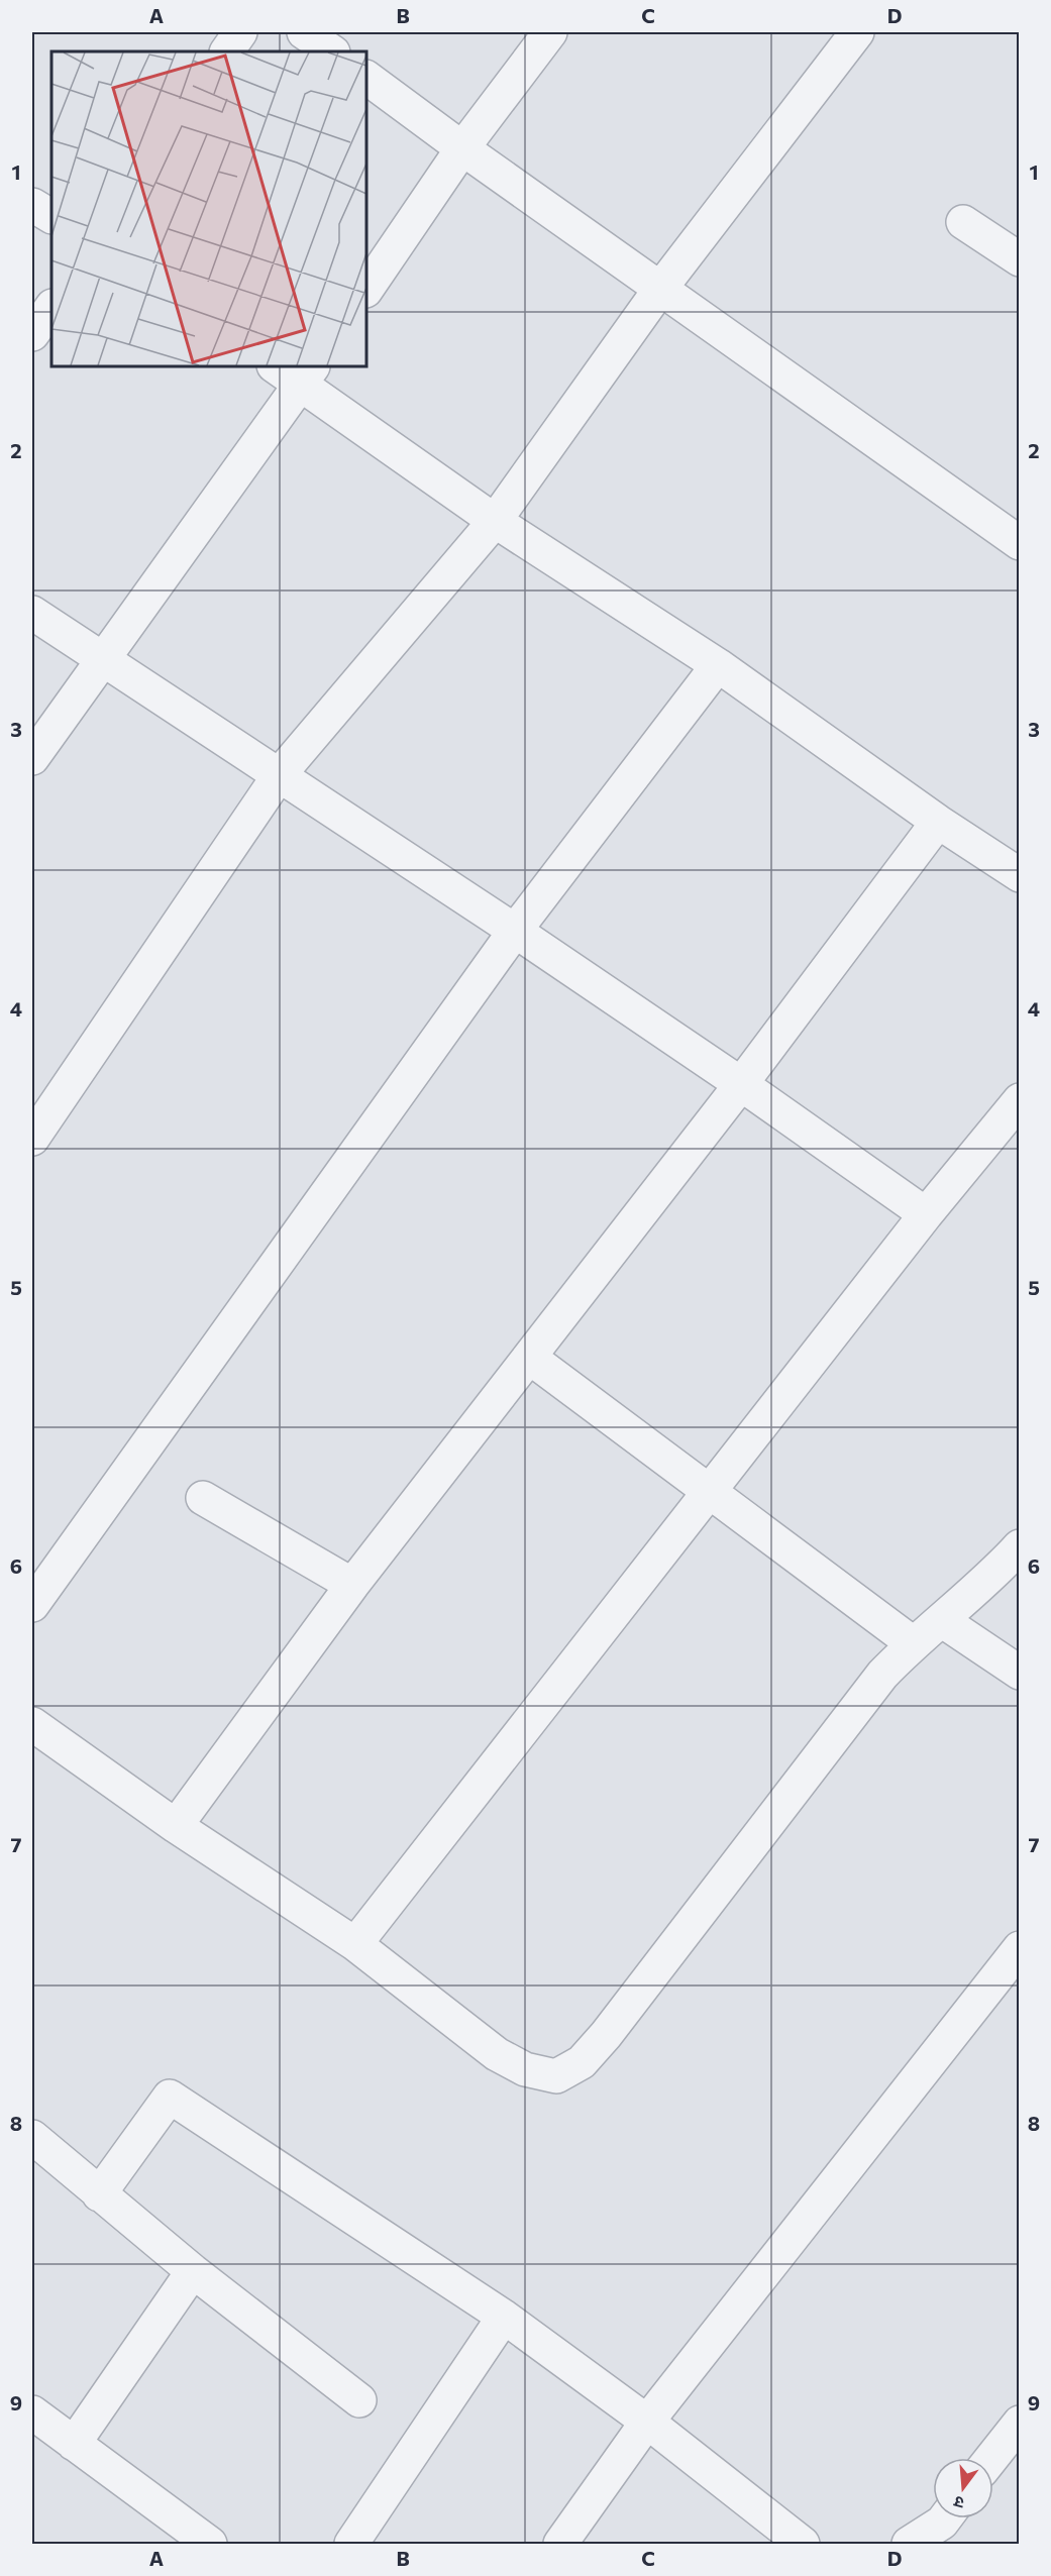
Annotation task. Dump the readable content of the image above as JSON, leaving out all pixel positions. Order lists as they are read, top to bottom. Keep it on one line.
{"north":"bottom","grid":{"columns":["A","B","C","D"],"rows":["1","2","3","4","5","6","7","8","9"]}}
